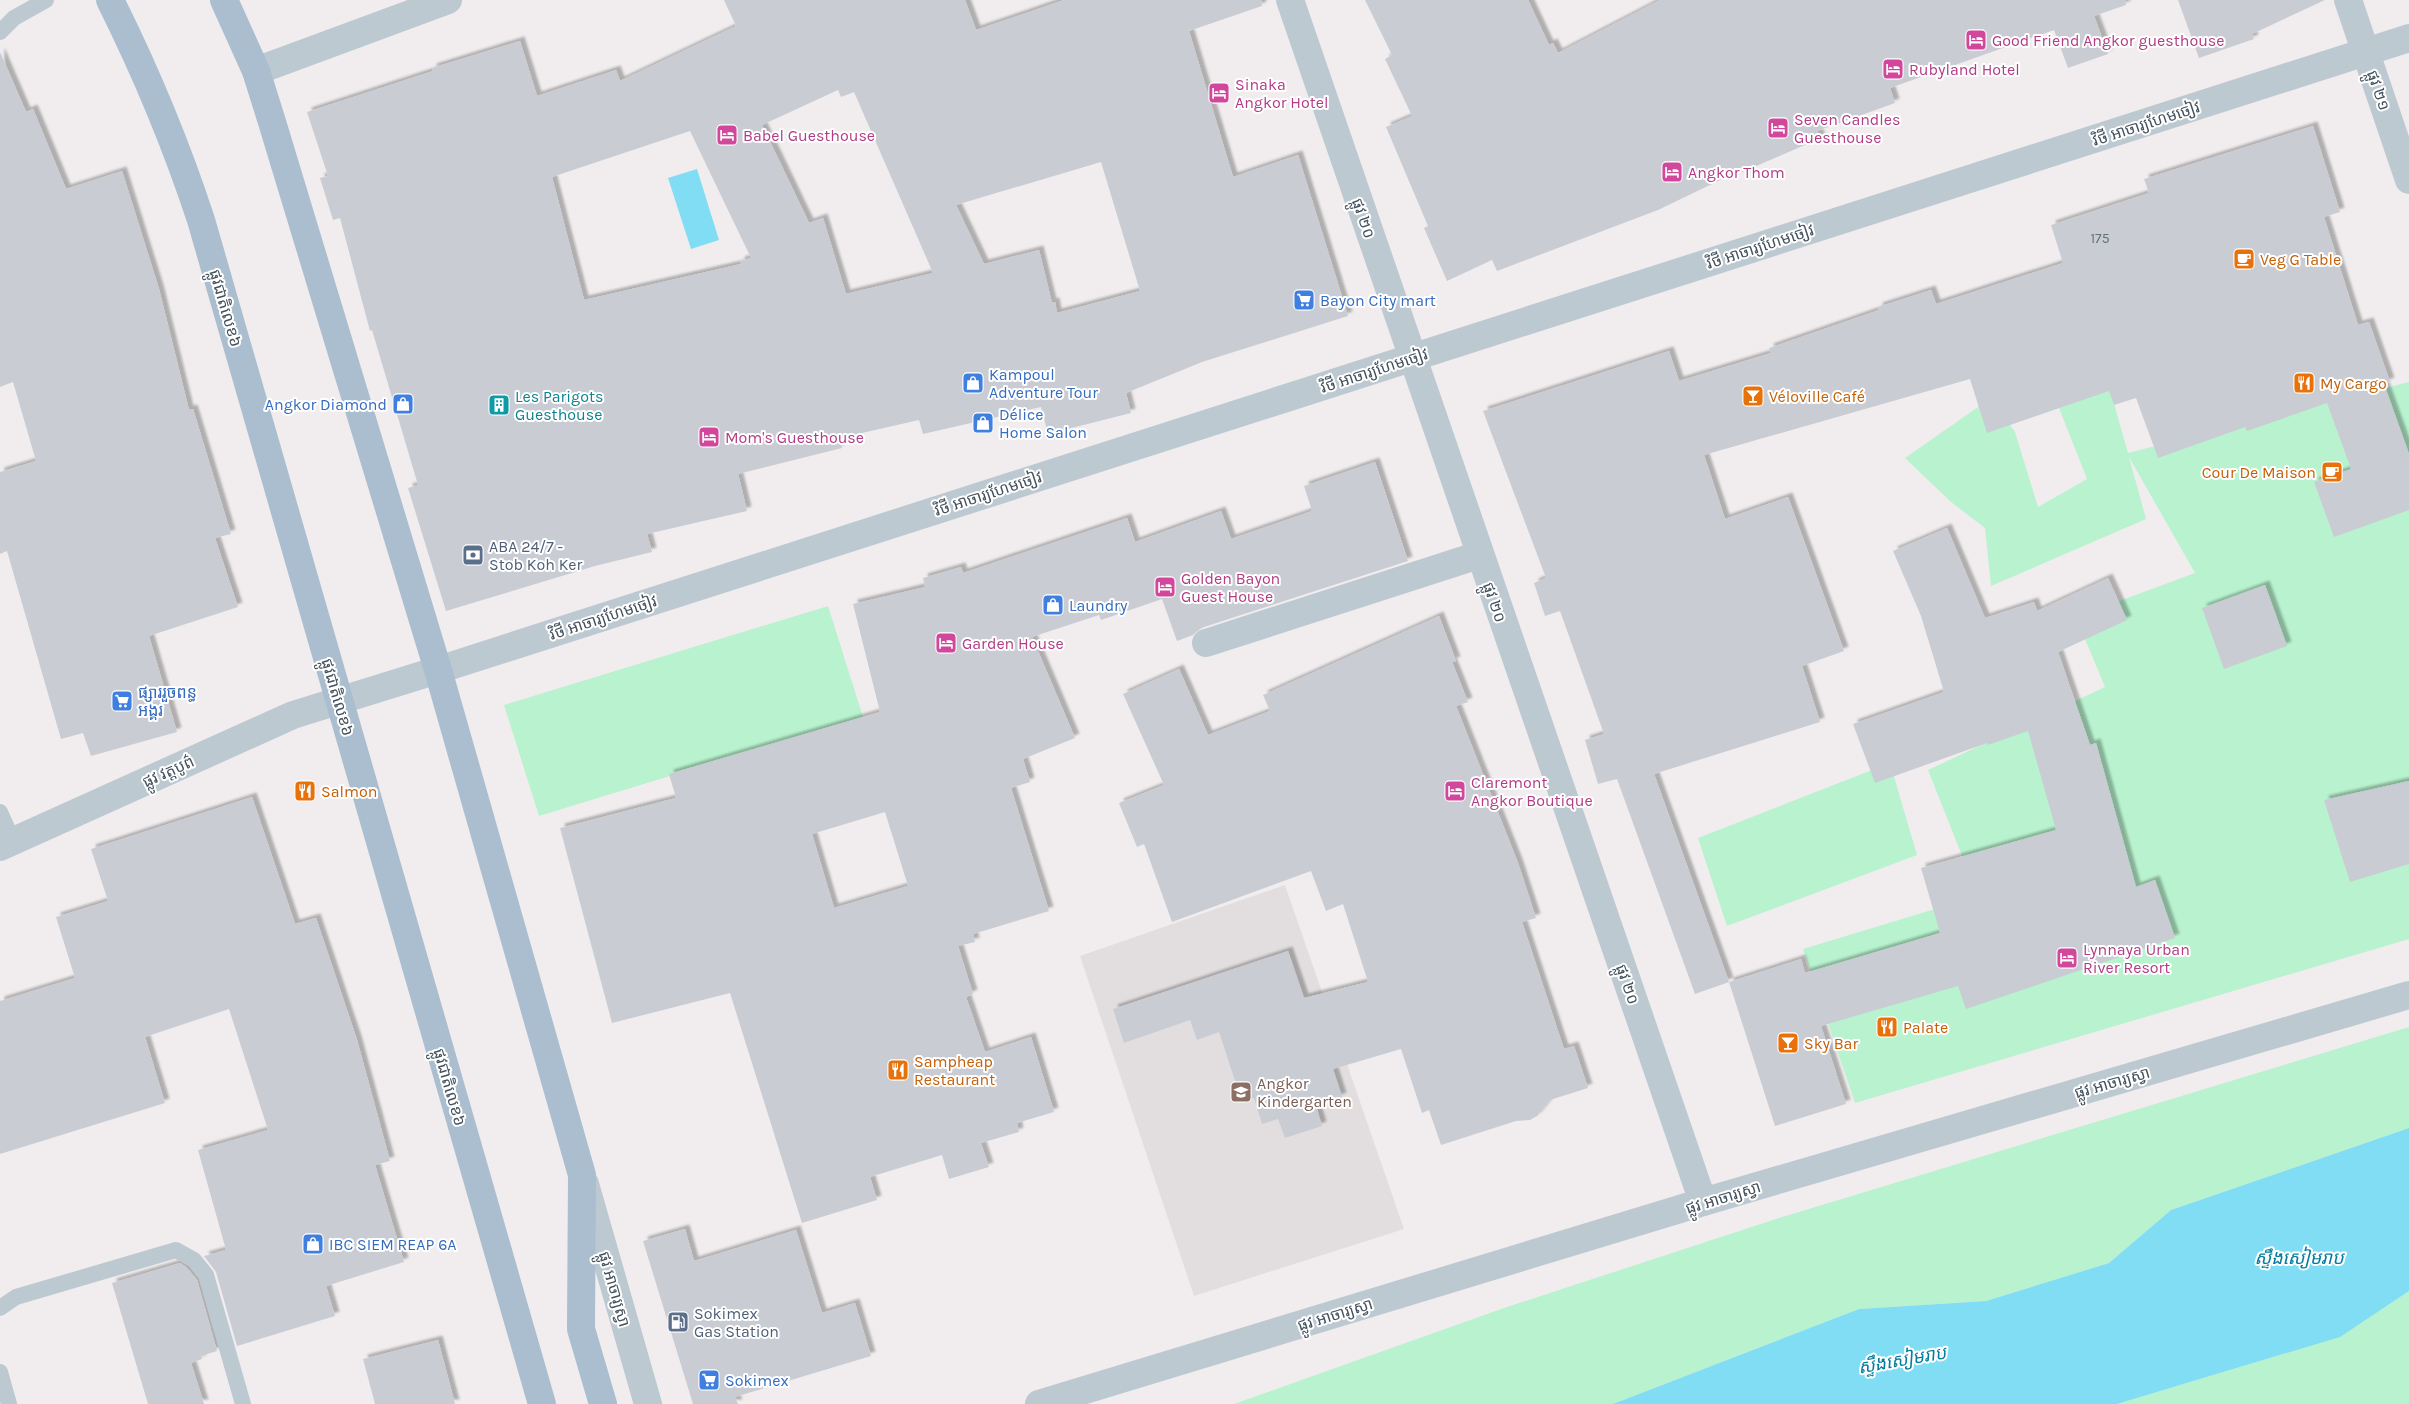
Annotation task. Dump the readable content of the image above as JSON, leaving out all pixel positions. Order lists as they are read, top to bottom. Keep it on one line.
{"streets":{"main road":["ផ្លូវជាតិលេខ៦"],"street":["ផ្លូវ ២១","វិថី អាចារ្យហែមចៀវ","ផ្លូវ ២០","ផ្លូវ វត្តបូព៌","ផ្លូវ អាចារ្យស្វា"]},"crossings":[["ផ្លូវ ២១","វិថី អាចារ្យហែមចៀវ"],["វិថី អាចារ្យហែមចៀវ","ផ្លូវ ២០"],["វិថី អាចារ្យហែមចៀវ","ផ្លូវជាតិលេខ៦"],["វិថី អាចារ្យហែមចៀវ","ផ្លូវ វត្តបូព៌"],["ផ្លូវ ២០","ផ្លូវ អាចារ្យស្វា"],["ផ្លូវជាតិលេខ៦","ផ្លូវ វត្តបូព៌"]],"water":["ស្ទឹងសៀមរាប"],"places":{"hotel":["Good Friend Angkor guesthouse","Rubyland Hotel","Sinaka Angkor Hotel","Seven Candles Guesthouse","Babel Guesthouse","Angkor Thom","Mom's Guesthouse","Golden Bayon Guest House","Garden House","Claremont Angkor Boutique","Lynnaya Urban River Resort"],"cafe":["Veg G Table","Cour De Maison"],"supermarket":["Bayon City mart","ផ្សាររួចពន្ធ អង្គរ","Sokimex"],"shop":["Kampoul Adventure Tour","Angkor Diamond","Délice Home Salon","Laundry","IBC SIEM REAP 6A"],"restaurant":["My Cargo","Salmon","Palate","Sampheap Restaurant"],"bar":["Véloville Café","Sky Bar"],"building":["Les Parigots Guesthouse"],"bank":["ABA 24/7 - Stob Koh Ker"],"school or university":["Angkor Kindergarten"],"fuel station":["Sokimex Gas Station"]},"house_numbers":["175"]}
